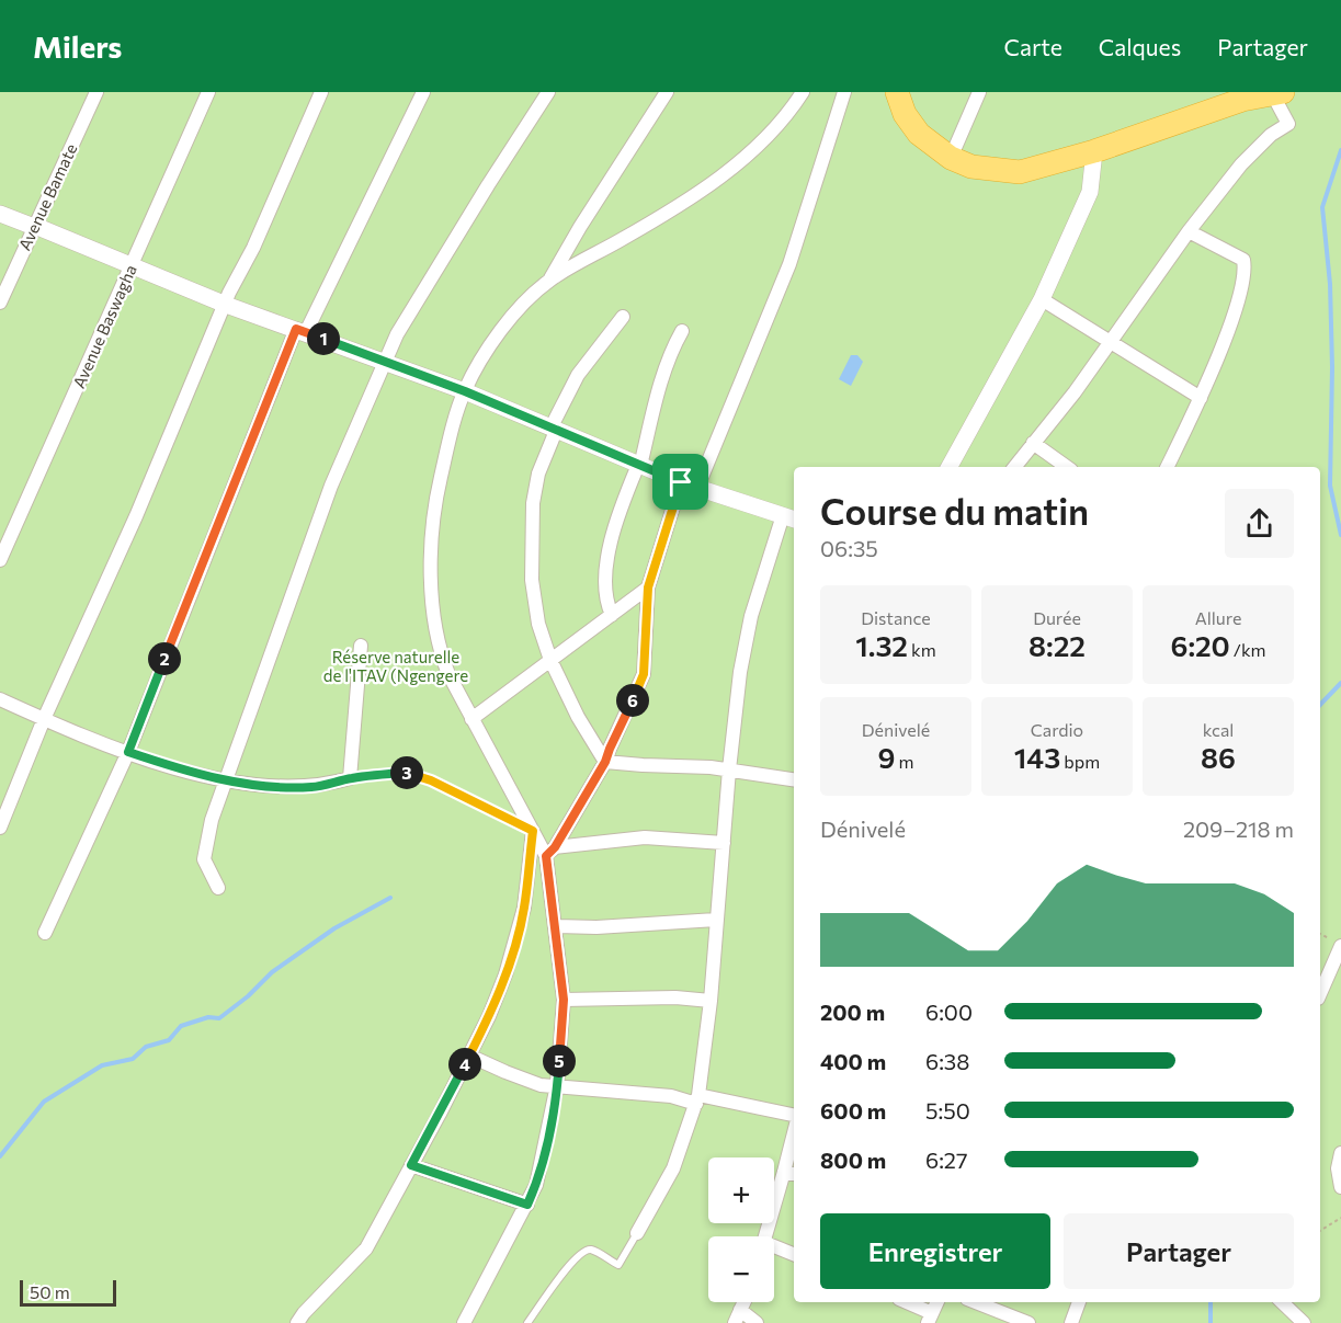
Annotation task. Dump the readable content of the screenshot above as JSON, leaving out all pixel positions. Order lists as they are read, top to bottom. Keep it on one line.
{"streets":{"street":["Avenue Bamate","Avenue Baswagha"]},"parks":["Réserve naturelle de l'ITAV (Ngengere"],"scale_bar":"50 m","page":{"header":"Milers","nav":["Carte","Calques","Partager"],"pins":["1","2","6","3","5","4"],"heading":["Course du matin","06:35"],"stats":[["Distance","1.32 km"],["Durée","8:22"],["Allure","6:20 /km"],["Dénivelé","9 m"],["Cardio","143 bpm"],["kcal","86"]],"chart":["Dénivelé","209–218 m"],"list":[{"name":"200 m","note":"6:00"},{"name":"400 m","note":"6:38"},{"name":"600 m","note":"5:50"},{"name":"800 m","note":"6:27"}],"map_buttons":["+","−"],"buttons":["Enregistrer","Partager"],"scale":"50 m"}}
